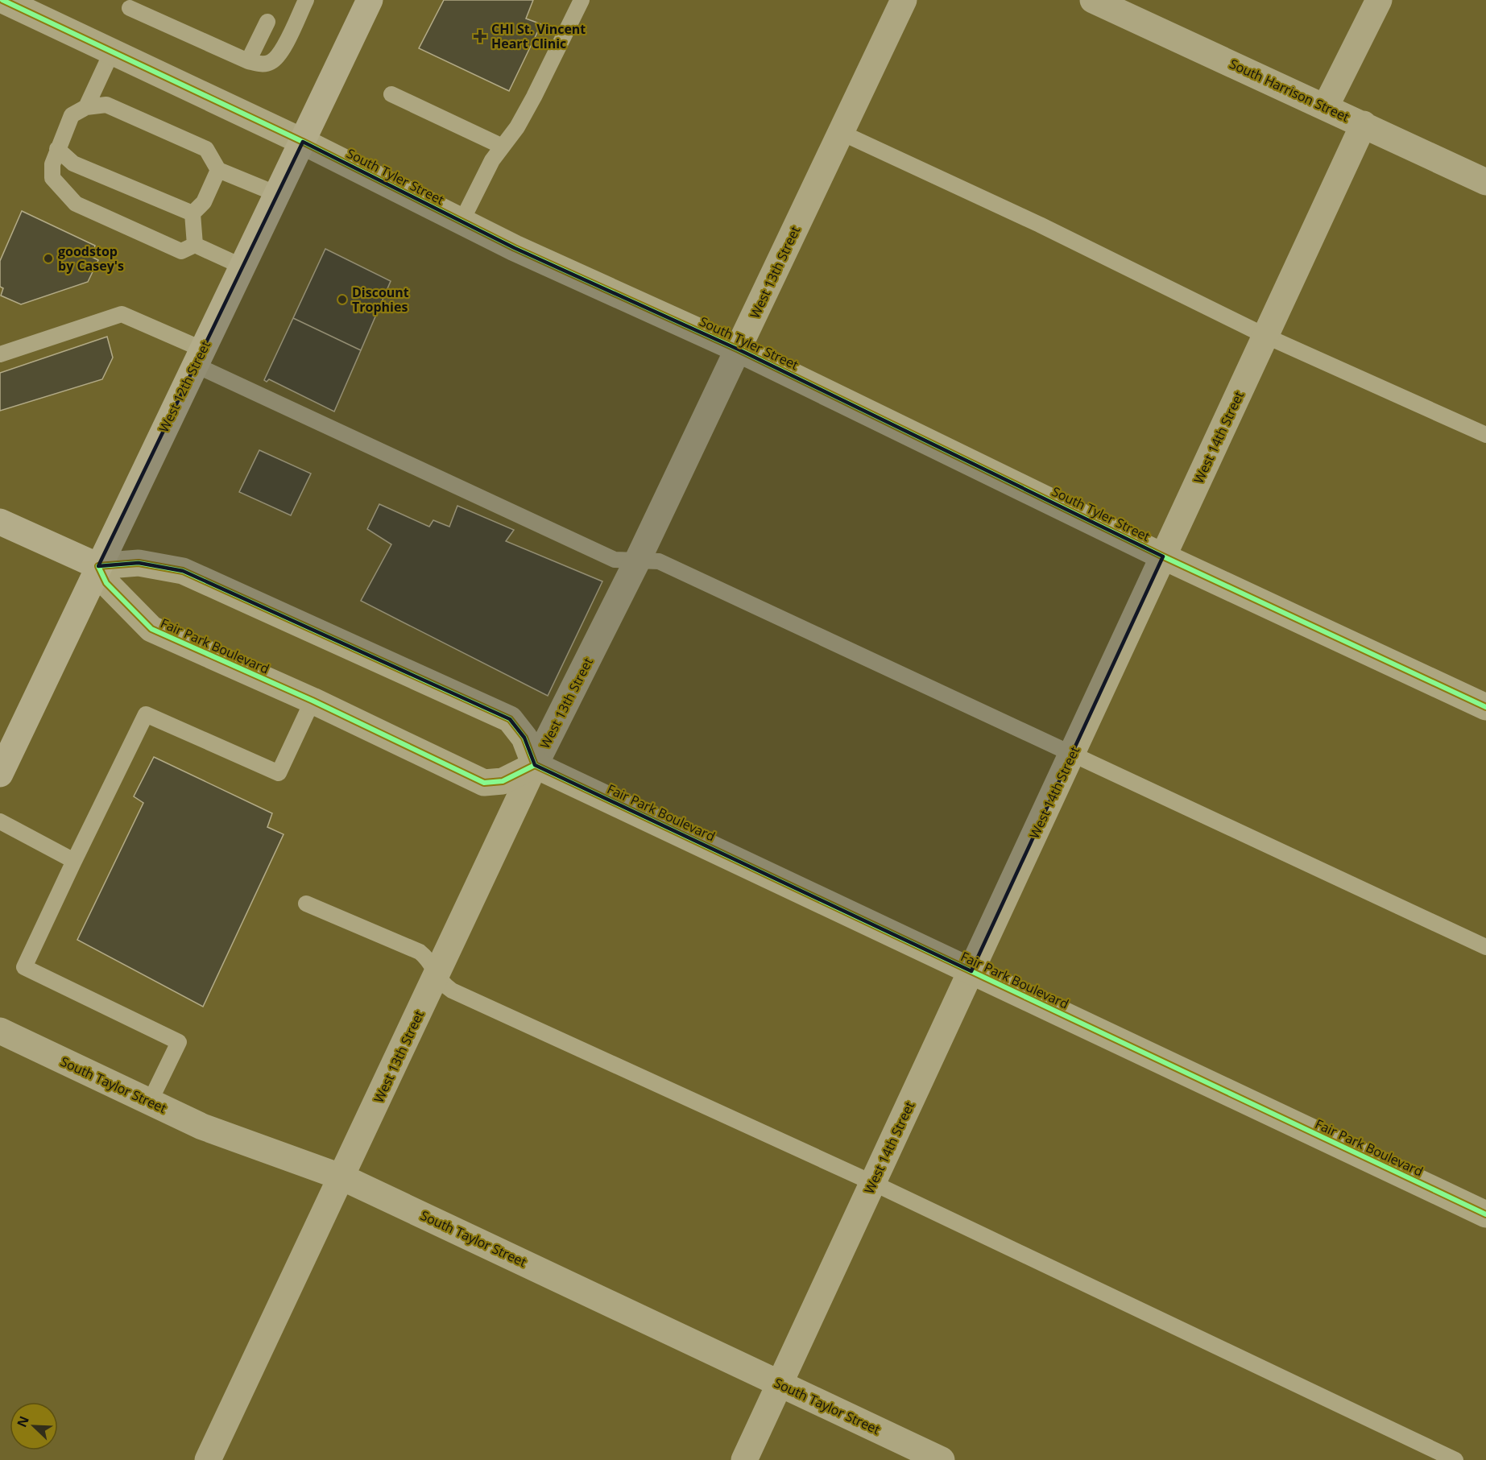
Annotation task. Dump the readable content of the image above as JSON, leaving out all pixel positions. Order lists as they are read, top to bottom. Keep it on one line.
{"streets":{"main road":["West 12th Street"],"street":["South Harrison Street","South Tyler Street","West 13th Street","West 14th Street","Fair Park Boulevard","South Taylor Street"]},"crossings":[["South Harrison Street","West 14th Street"],["South Tyler Street","West 13th Street"],["South Tyler Street","West 12th Street"],["South Tyler Street","West 14th Street"],["West 13th Street","Fair Park Boulevard"],["West 13th Street","South Taylor Street"],["West 12th Street","Fair Park Boulevard"],["West 14th Street","Fair Park Boulevard"],["West 14th Street","South Taylor Street"]],"places":{"health":["CHI St. Vincent Heart Clinic"],"other":["goodstop by Casey's","Discount Trophies"]},"north":"top left"}
